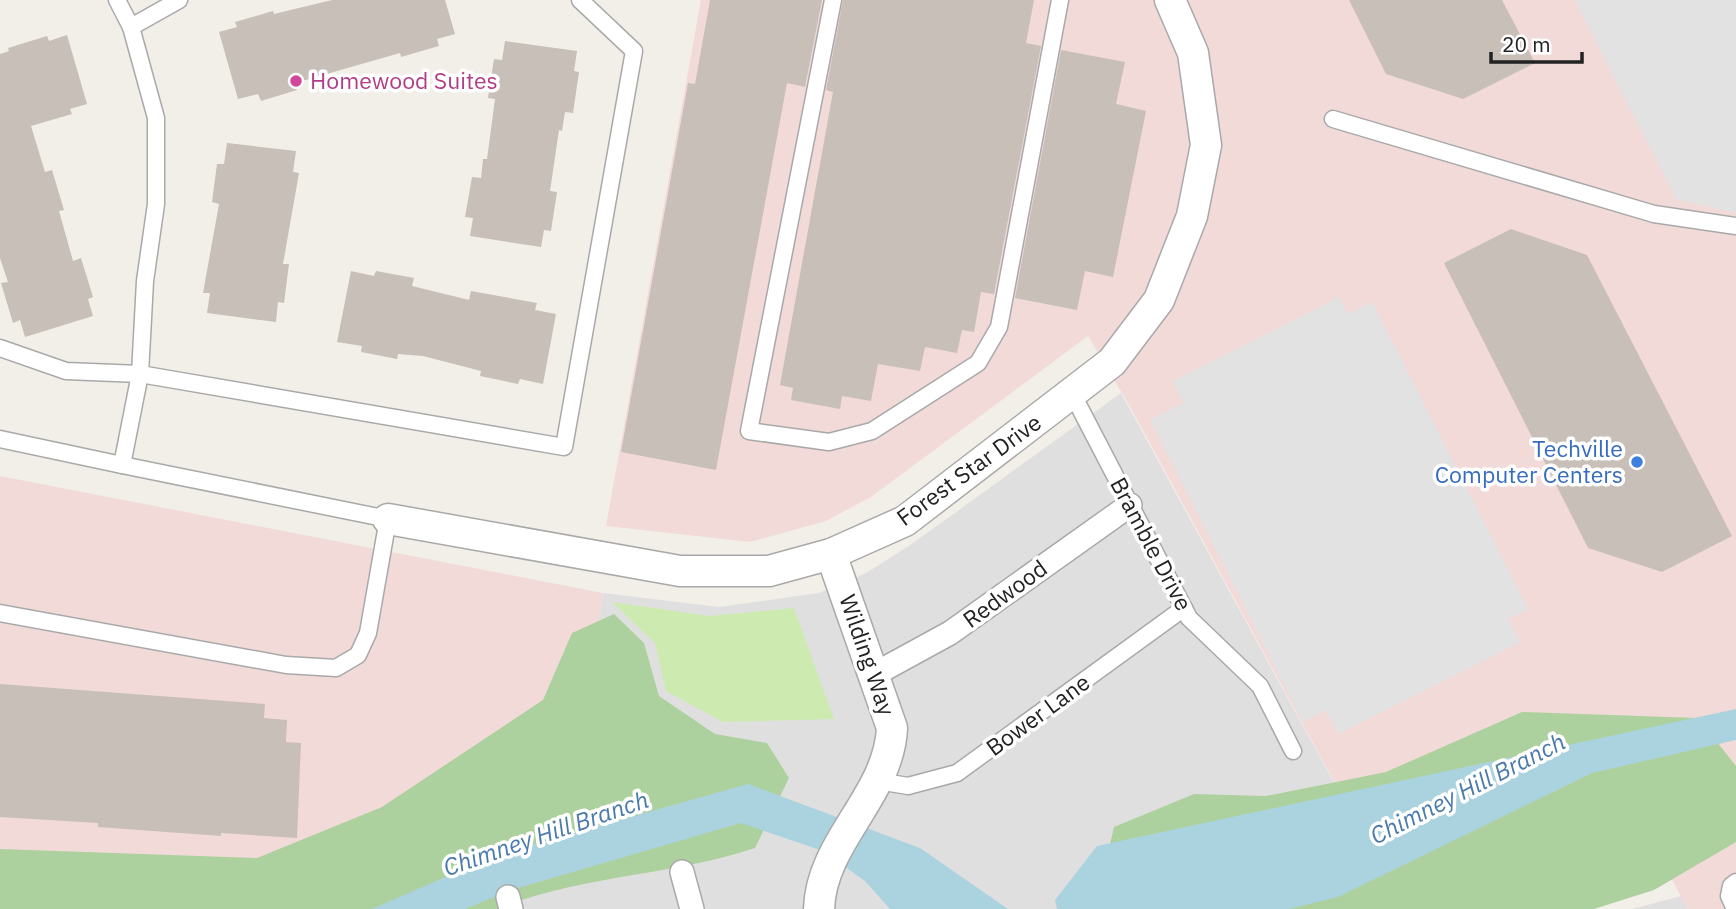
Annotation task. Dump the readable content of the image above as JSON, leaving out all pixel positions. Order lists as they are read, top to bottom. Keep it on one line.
{"streets":{"street":["Forest Star Drive","Redwood","Wilding Way"],"lane":["Bramble Drive","Bower Lane"]},"crossings":[["Forest Star Drive","Bramble Drive"],["Forest Star Drive","Wilding Way"],["Bramble Drive","Redwood"],["Bramble Drive","Bower Lane"],["Redwood","Wilding Way"],["Wilding Way","Bower Lane"]],"water":["Chimney Hill Branch"],"places":["Homewood Suites","Techville Computer Centers"],"scale_bar":"20 m"}
